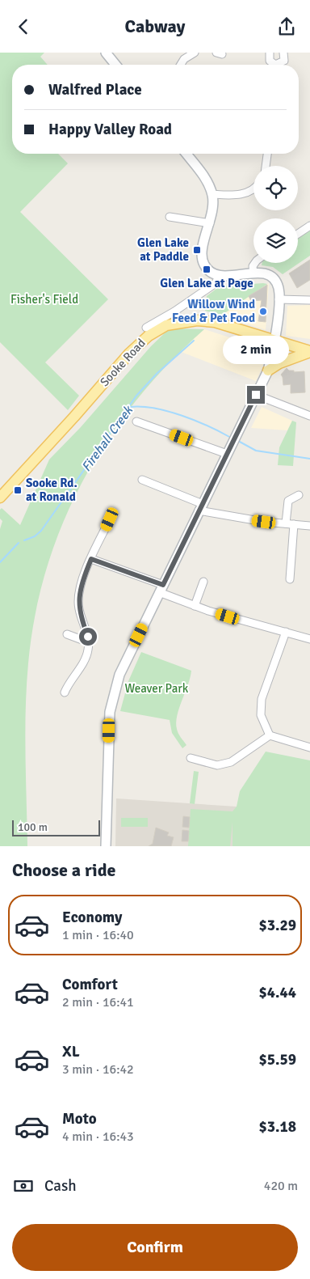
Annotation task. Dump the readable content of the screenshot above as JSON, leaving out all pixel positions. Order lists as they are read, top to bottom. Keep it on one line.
{"streets":{"main road":["Sooke Road"]},"water":["Firehall Creek"],"parks":["Fisher's Field","Weaver Park"],"places":{"transit":["Glen Lake at Paddle","Glen Lake at Page","Sooke Rd. at Ronald"],"other":["Willow Wind Feed & Pet Food"]},"scale_bar":"100 m","page":{"header":"Cabway","banner":["Walfred Place","Happy Valley Road"],"bubble":"2 min","scale":"100 m","heading":"Choose a ride","list":[{"name":"Economy","note":"1 min · 16:40","value":"$3.29"},{"name":"Comfort","note":"2 min · 16:41","value":"$4.44"},{"name":"XL","note":"3 min · 16:42","value":"$5.59"},{"name":"Moto","note":"4 min · 16:43","value":"$3.18"}],"pay":["Cash","420 m"],"buttons":"Confirm"}}
